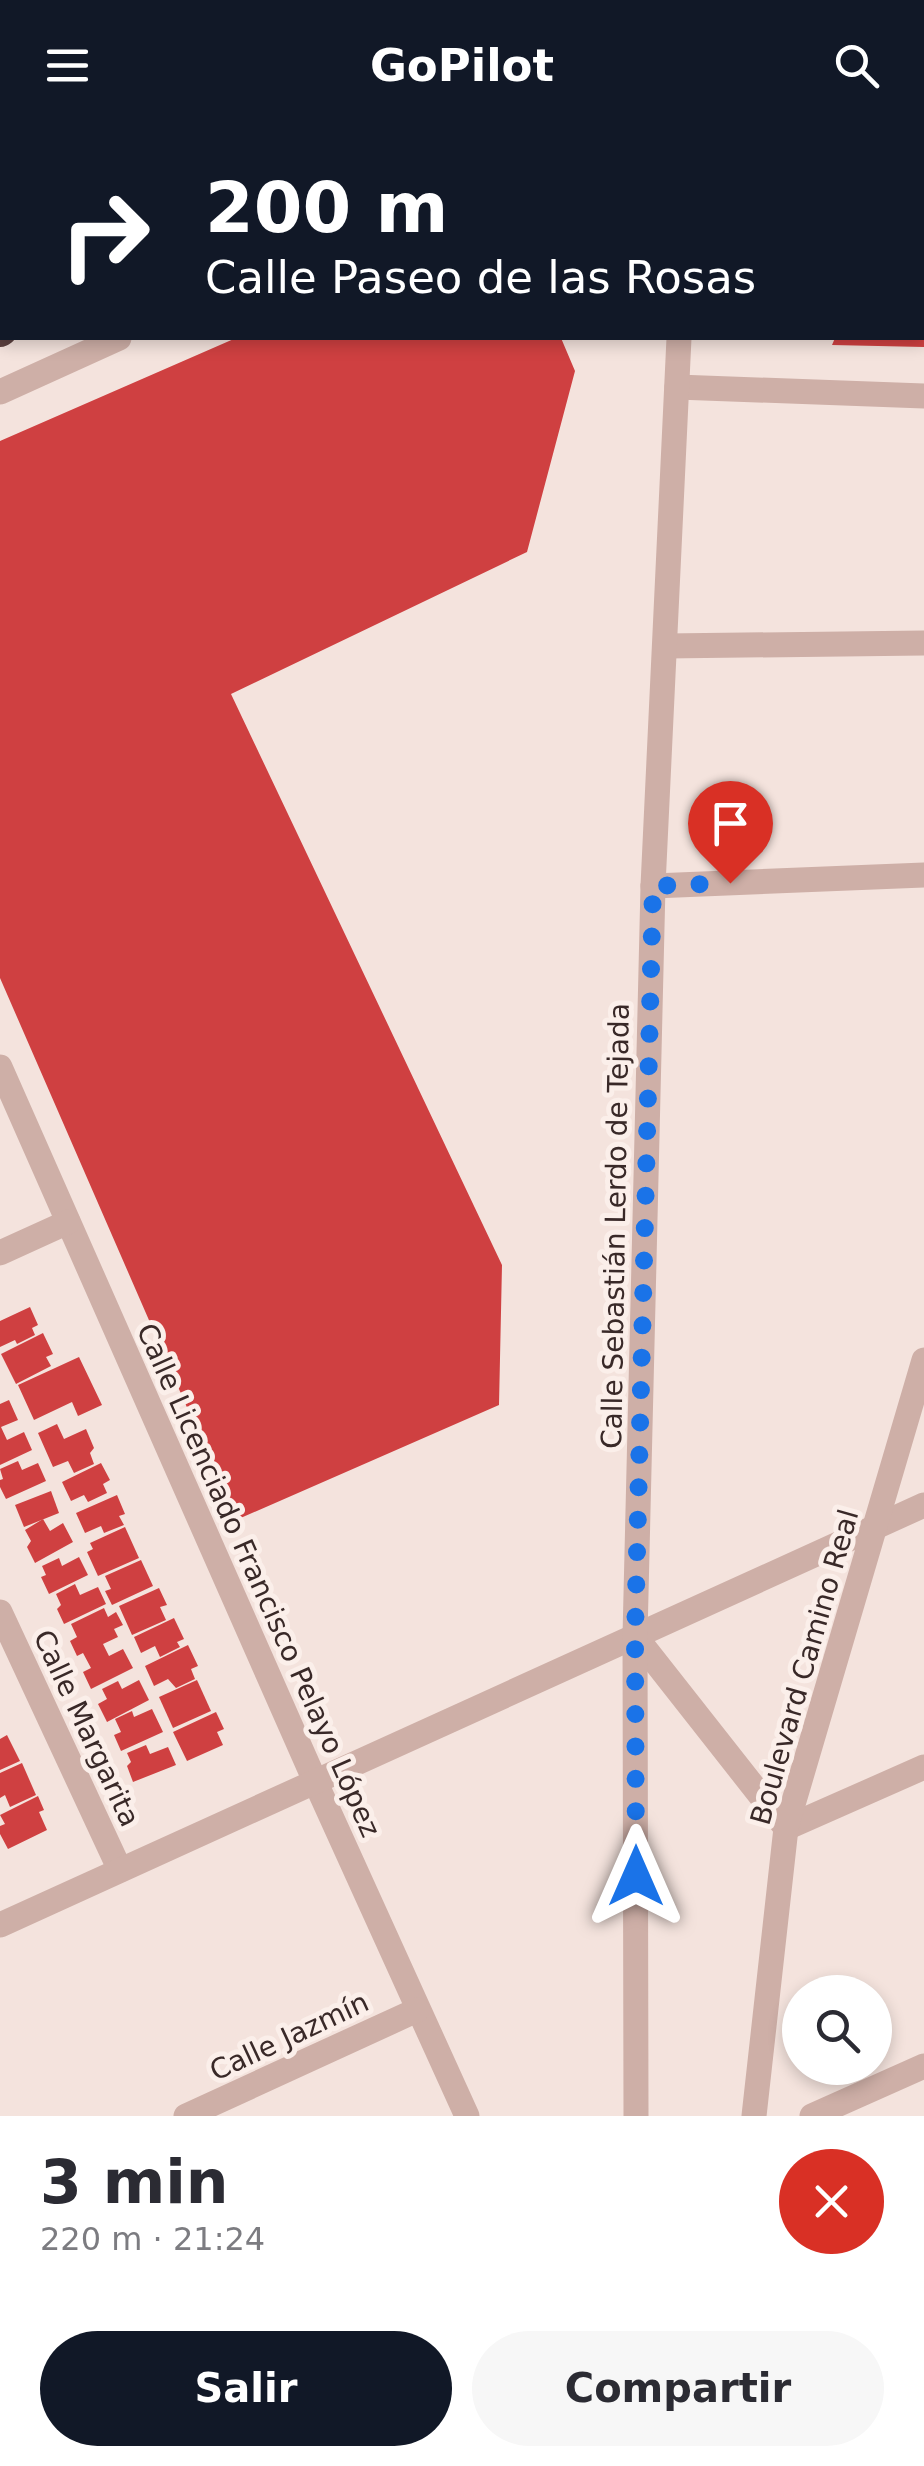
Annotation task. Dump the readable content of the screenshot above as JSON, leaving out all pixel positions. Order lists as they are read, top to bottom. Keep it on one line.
{"streets":{"street":["Calle Sebastián Lerdo de Tejada","Calle Licenciado Francisco Pelayo López","Boulevard Camino Real","Calle Margarita","Calle Jazmín"]},"crossings":[["Calle Licenciado Francisco Pelayo López","Calle Jazmín"]],"page":{"header":"GoPilot","turn":["200 m","Calle Paseo de las Rosas"],"heading":["3 min","220 m · 21:24"],"buttons":["Salir","Compartir"]}}
